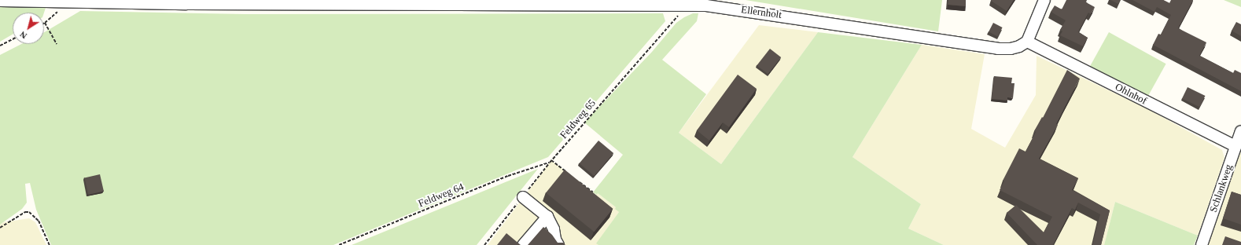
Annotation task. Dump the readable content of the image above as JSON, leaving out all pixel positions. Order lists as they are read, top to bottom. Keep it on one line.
{"streets":{"street":["Ellernholt","Ohlnhof","Schlankweg"],"path":["Feldweg 65","Feldweg 64"]},"crossings":[["Ellernholt","Ohlnhof"],["Ellernholt","Feldweg 65"],["Ohlnhof","Schlankweg"],["Feldweg 65","Feldweg 64"]],"north":"bottom left"}
